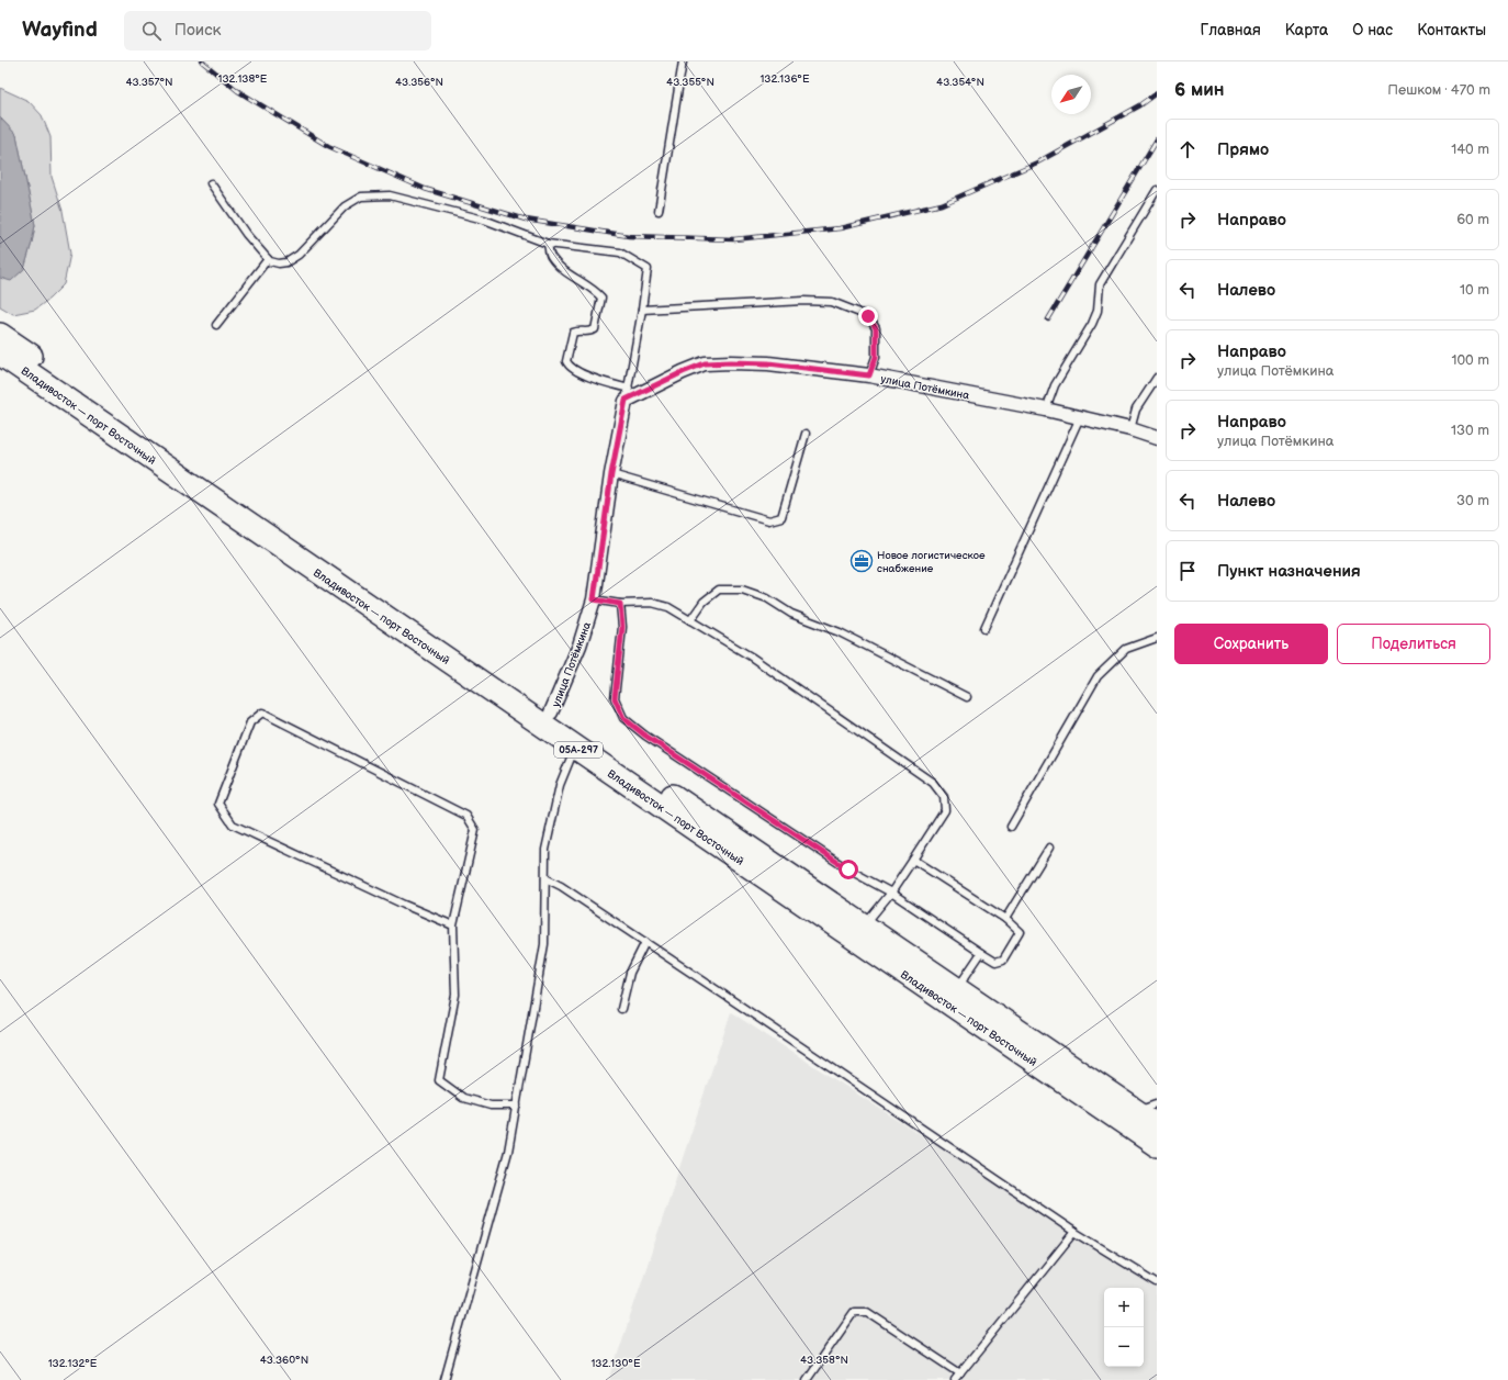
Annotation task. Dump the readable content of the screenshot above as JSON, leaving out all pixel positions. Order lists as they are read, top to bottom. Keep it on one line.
{"streets":{"highway":["Владивосток — порт Восточный","05А-297"],"street":["улица Потёмкина"]},"crossings":[["улица Потёмкина","Владивосток — порт Восточный"]],"places":{"office":["Новое логистическое снабжение"]},"north":"bottom left","page":{"header":"Wayfind","search":"Поиск","nav":["Главная","Карта","О нас","Контакты"],"heading":["6 мин","Пешком · 470 m"],"list":[["Прямо","140 m"],["Направо","60 m"],["Налево","10 m"],["Направо","улица Потёмкина","100 m"],["Направо","улица Потёмкина","130 m"],["Налево","30 m"],"Пункт назначения"],"buttons":["Сохранить","Поделиться"],"map_buttons":["+","−"]},"coordinates":["132.138°E","132.136°E","43.357°N","43.356°N","43.355°N","43.354°N","43.360°N","43.358°N","132.132°E","132.130°E"]}
